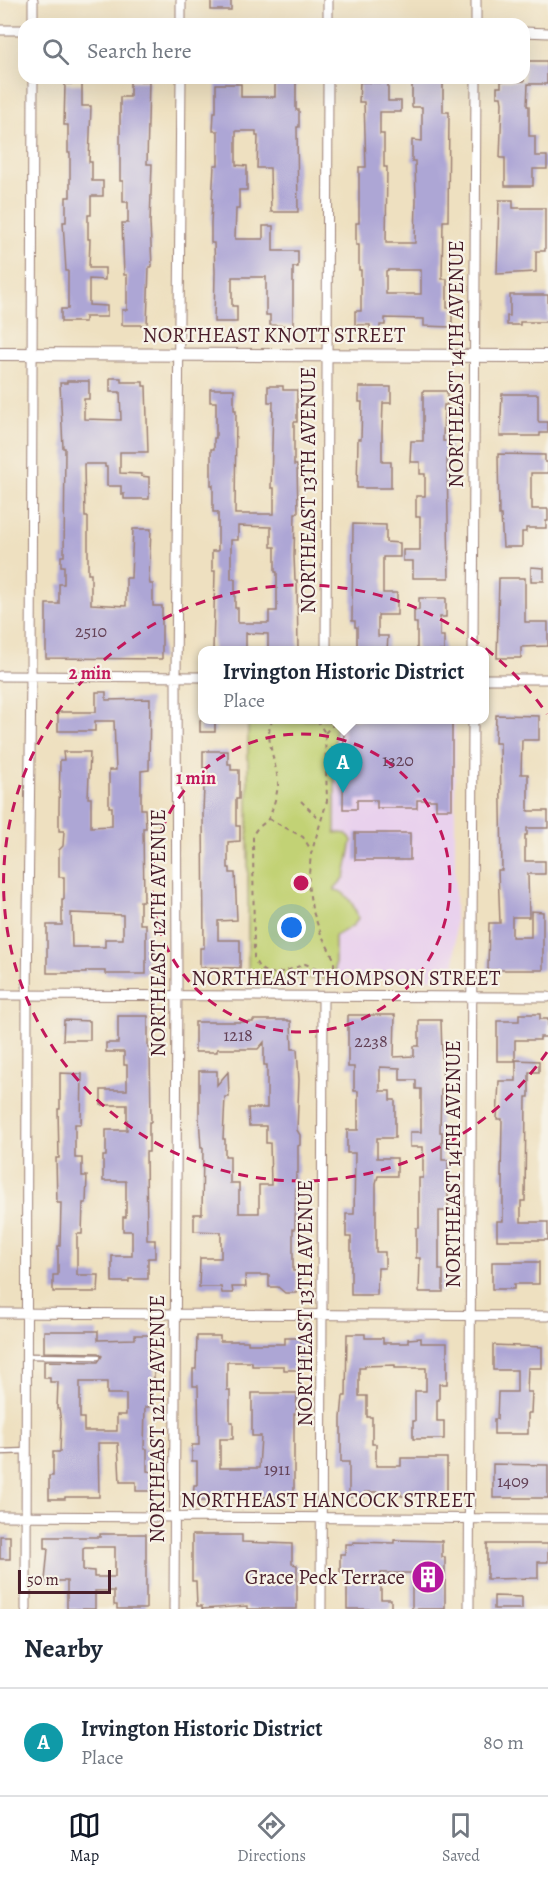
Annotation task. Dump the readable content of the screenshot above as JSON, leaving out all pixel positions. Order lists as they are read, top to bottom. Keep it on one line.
{"streets":{"street":["NORTHEAST KNOTT STREET","NORTHEAST 14TH AVENUE","NORTHEAST 13TH AVENUE","NORTHEAST 12TH AVENUE","NORTHEAST THOMPSON STREET","NORTHEAST HANCOCK STREET"]},"crossings":[["NORTHEAST KNOTT STREET","NORTHEAST 14TH AVENUE"],["NORTHEAST KNOTT STREET","NORTHEAST 13TH AVENUE"],["NORTHEAST KNOTT STREET","NORTHEAST 12TH AVENUE"],["NORTHEAST 14TH AVENUE","NORTHEAST THOMPSON STREET"],["NORTHEAST 14TH AVENUE","NORTHEAST HANCOCK STREET"],["NORTHEAST 13TH AVENUE","NORTHEAST THOMPSON STREET"],["NORTHEAST 13TH AVENUE","NORTHEAST HANCOCK STREET"],["NORTHEAST 12TH AVENUE","NORTHEAST THOMPSON STREET"],["NORTHEAST 12TH AVENUE","NORTHEAST HANCOCK STREET"]],"places":{"building":["Grace Peck Terrace"]},"house_numbers":["2510","1320","1218","2238","1911","1409"],"scale_bar":"50 m","page":{"search":"Search here","popup":["Irvington Historic District","Place"],"pins":"A","scale":"50 m","heading":"Nearby","list":[{"mark":"A","name":"Irvington Historic District","note":"Place","value":"80 m"}],"nav":["Map","Directions","Saved"]},"rings":["2 min","1 min"]}
